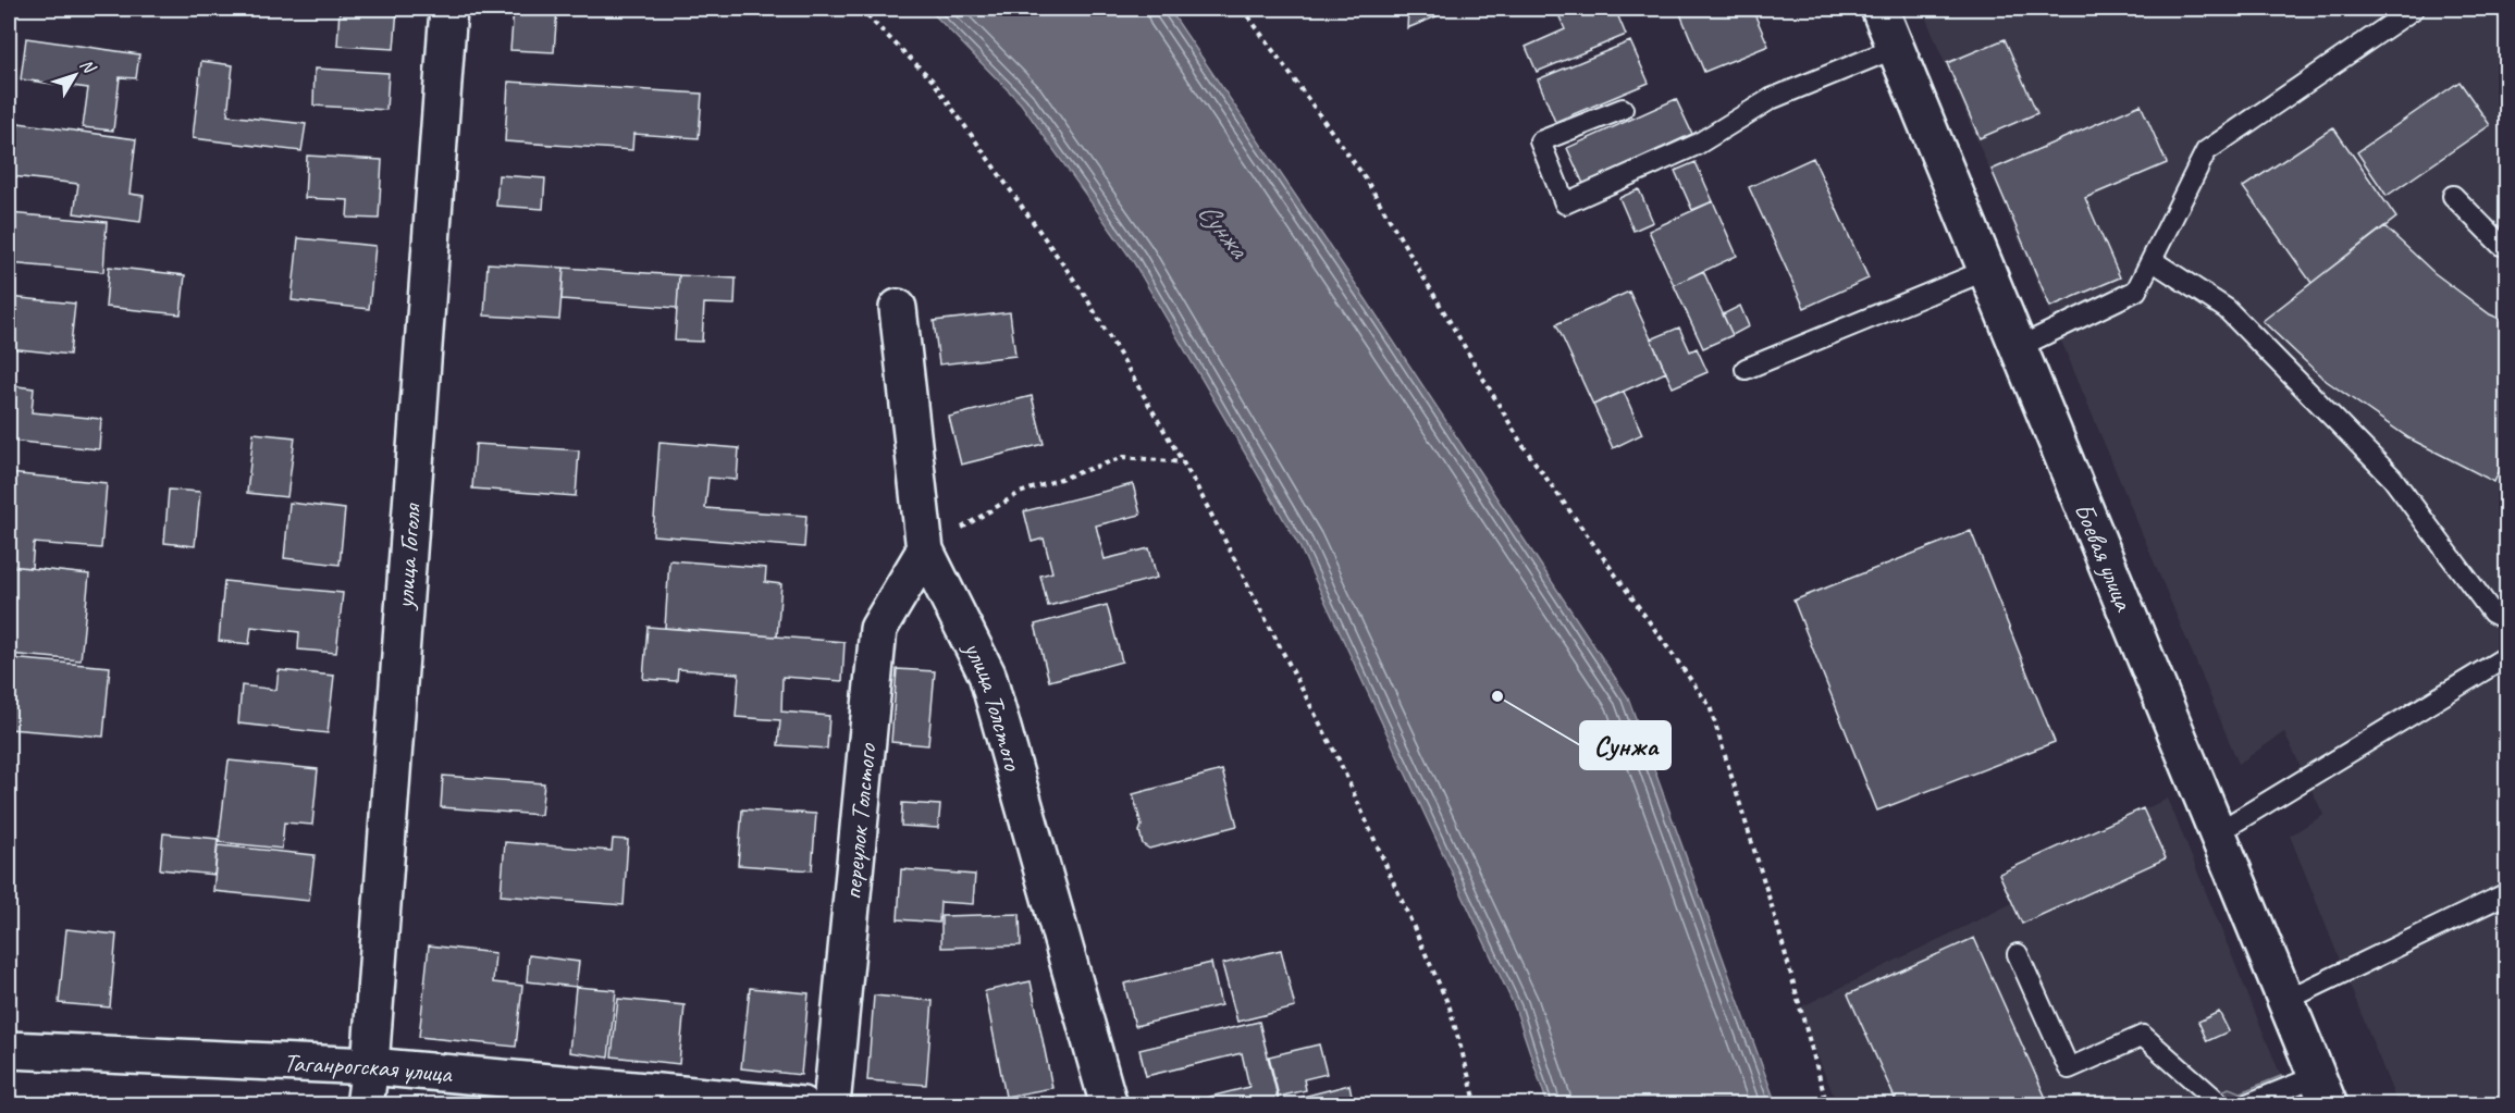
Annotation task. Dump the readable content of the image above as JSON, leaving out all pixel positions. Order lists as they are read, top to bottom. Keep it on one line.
{"streets":{"street":["Боевая улица","улица Гоголя","улица Толстого","переулок Толстого","Таганрогская улица"]},"crossings":[["улица Гоголя","Таганрогская улица"],["улица Толстого","переулок Толстого"]],"water":["Сунжа"],"places":["Сунжа"],"north":"top right"}
